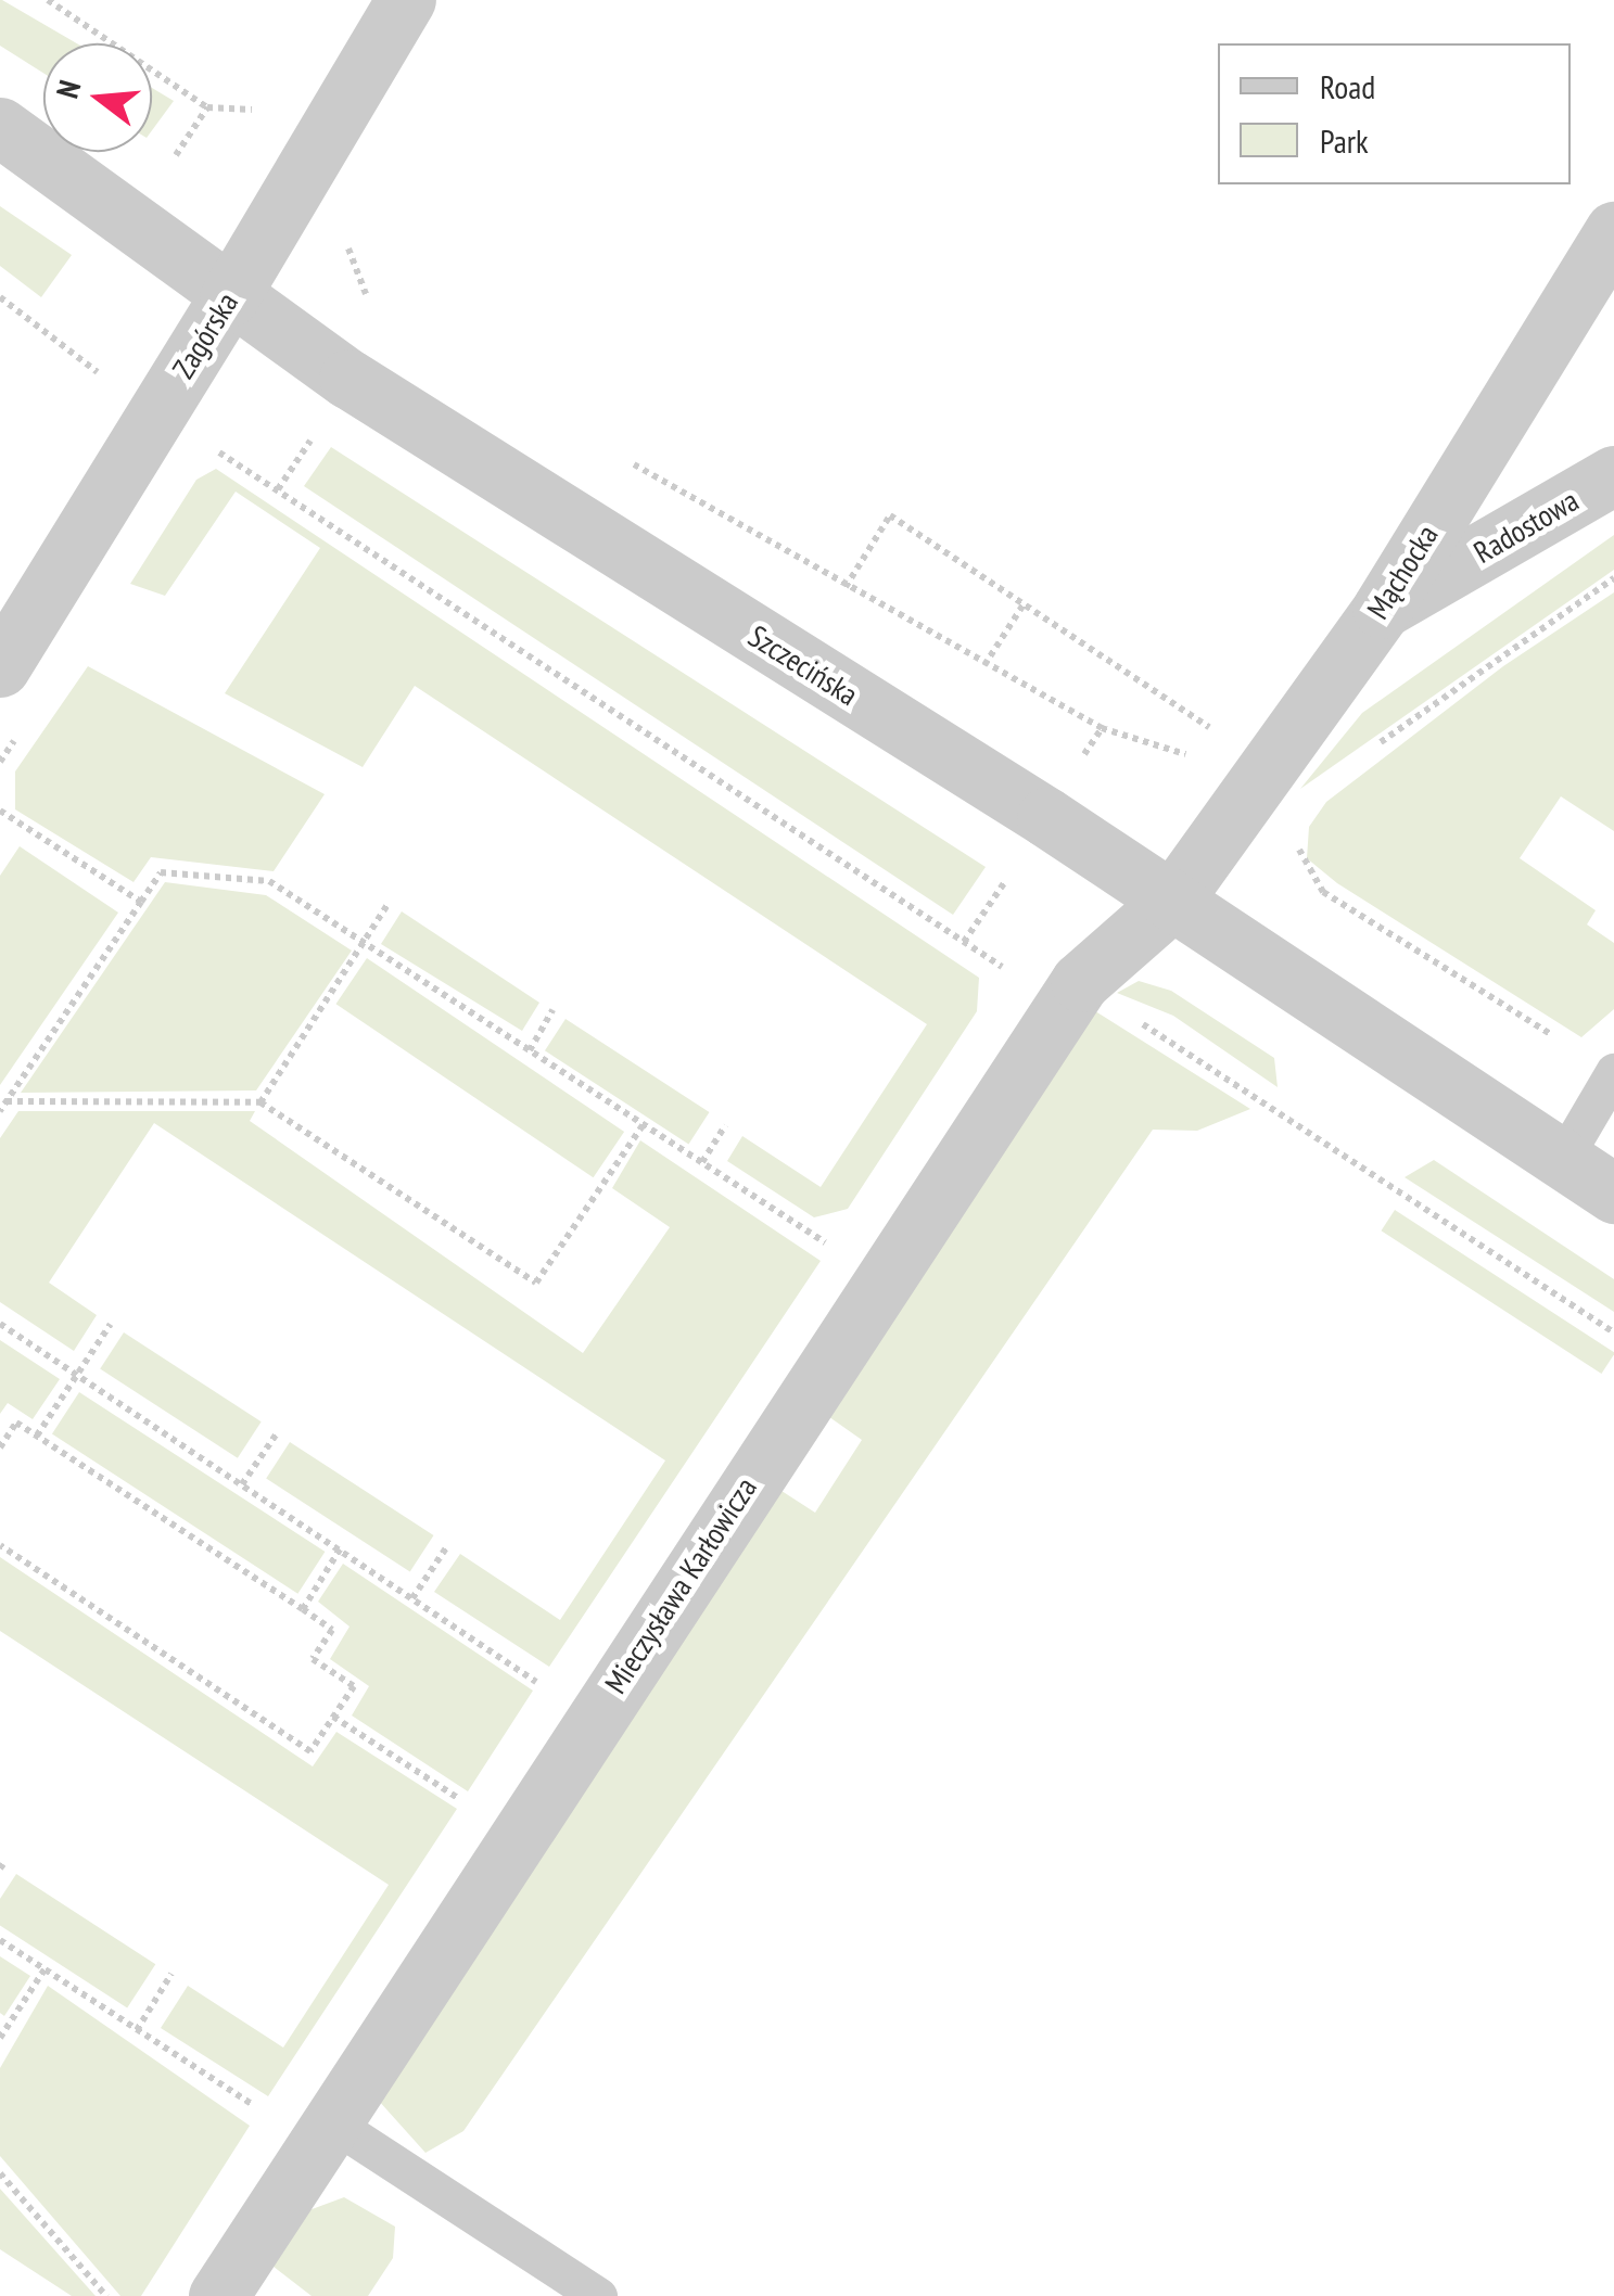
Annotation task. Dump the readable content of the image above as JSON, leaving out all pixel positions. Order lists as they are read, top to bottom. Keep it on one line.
{"streets":{"street":["Zagórska","Radostowa","Mąchocka","Szczecińska","Mieczysława Karłowicza"]},"crossings":[["Zagórska","Szczecińska"],["Radostowa","Mąchocka"],["Mąchocka","Szczecińska"],["Mąchocka","Mieczysława Karłowicza"],["Szczecińska","Mieczysława Karłowicza"]],"legend":["Road","Park"],"north":"left"}
